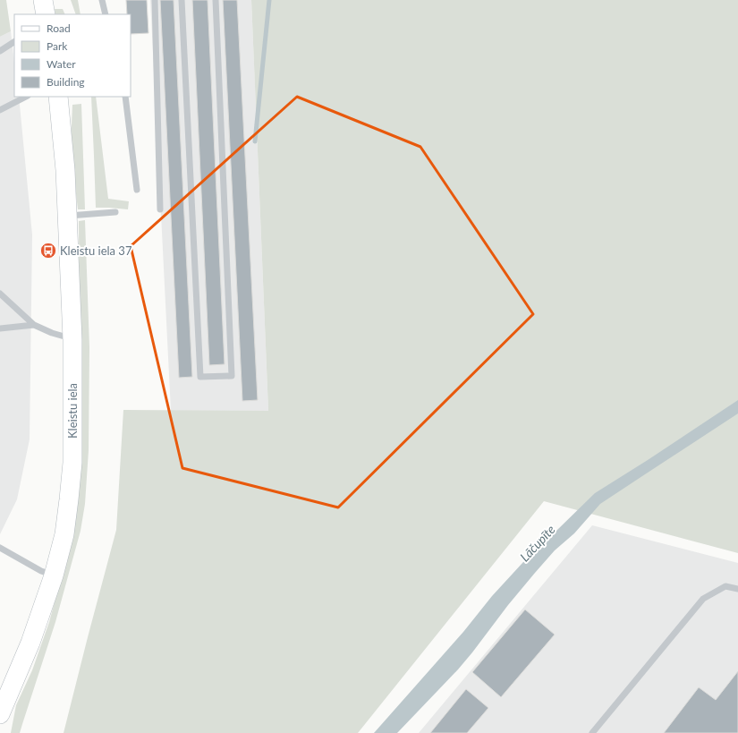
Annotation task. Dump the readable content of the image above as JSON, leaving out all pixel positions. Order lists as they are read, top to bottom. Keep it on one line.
{"streets":{"main road":["Kleistu iela"]},"water":["Lāčupīte"],"places":{"bus stop":["Kleistu iela 37"]},"legend":["Road","Park","Water","Building"]}
